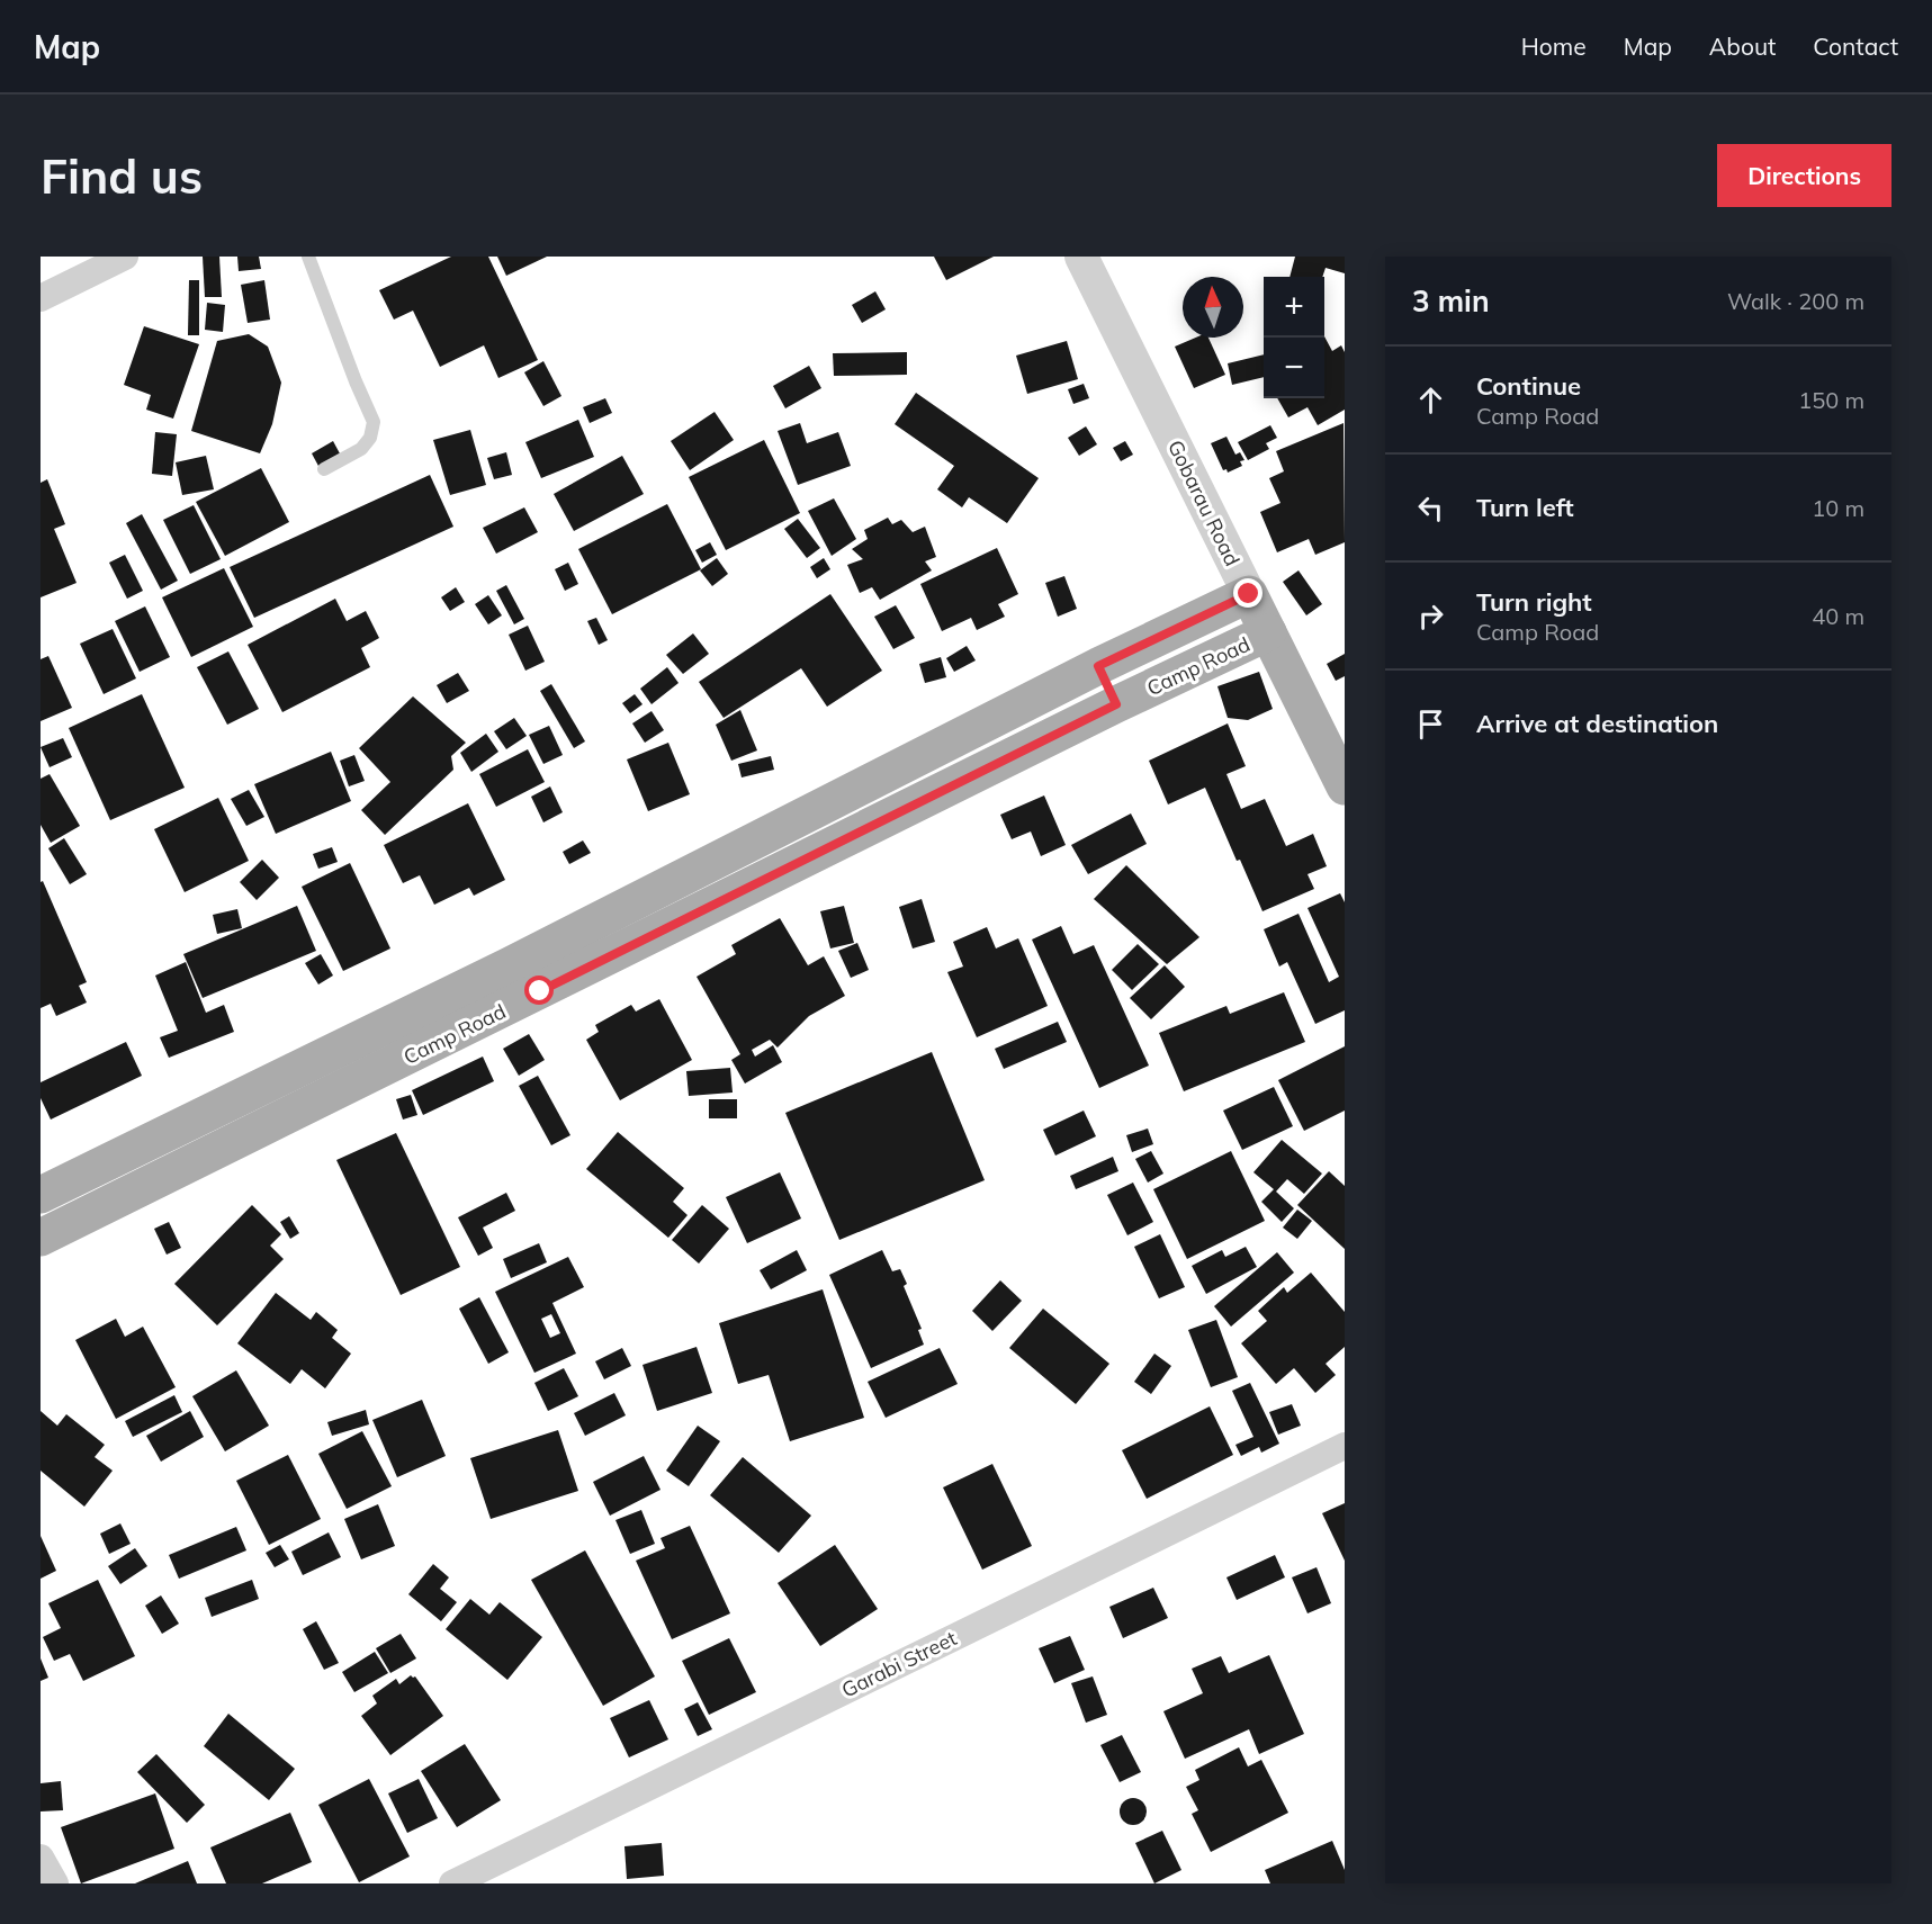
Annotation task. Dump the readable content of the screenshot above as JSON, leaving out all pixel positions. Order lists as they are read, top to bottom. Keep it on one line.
{"streets":{"main road":["Gobarau Road","Camp Road"],"street":["Garabi Street"]},"crossings":[["Gobarau Road","Camp Road"]],"north":"top","page":{"header":"Map","nav":["Home","Map","About","Contact"],"buttons":"Directions","title":"Find us","heading":["3 min","Walk · 200 m"],"map_buttons":["+","−"],"list":[["Continue","Camp Road","150 m"],["Turn left","10 m"],["Turn right","Camp Road","40 m"],"Arrive at destination"]}}
